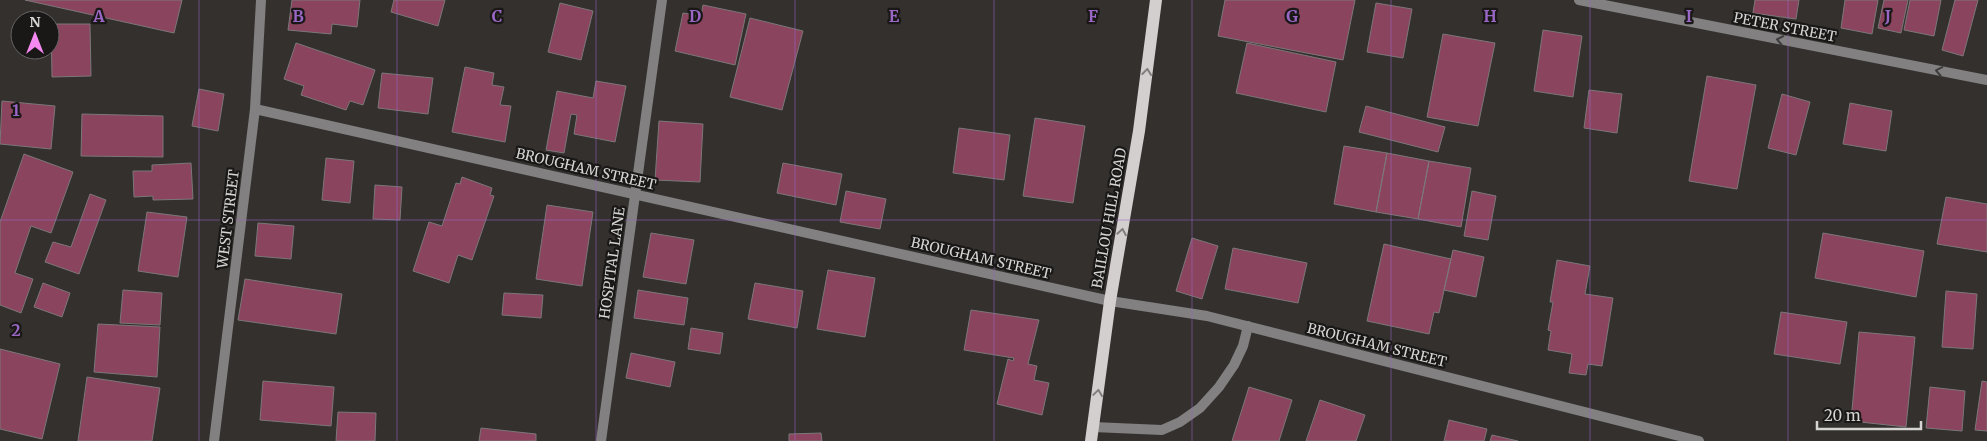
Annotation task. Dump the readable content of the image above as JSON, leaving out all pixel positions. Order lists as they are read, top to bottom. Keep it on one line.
{"streets":{"main road":["BAILLOU HILL ROAD"],"street":["PETER STREET","BROUGHAM STREET","WEST STREET","HOSPITAL LANE"]},"crossings":[["BROUGHAM STREET","BAILLOU HILL ROAD"],["BROUGHAM STREET","WEST STREET"],["BROUGHAM STREET","HOSPITAL LANE"]],"one_way":["PETER STREET","BAILLOU HILL ROAD"],"scale_bar":"20 m","north":"top","grid":{"columns":["A","B","C","D","E","F","G","H","I","J"],"rows":["1","2"]}}
